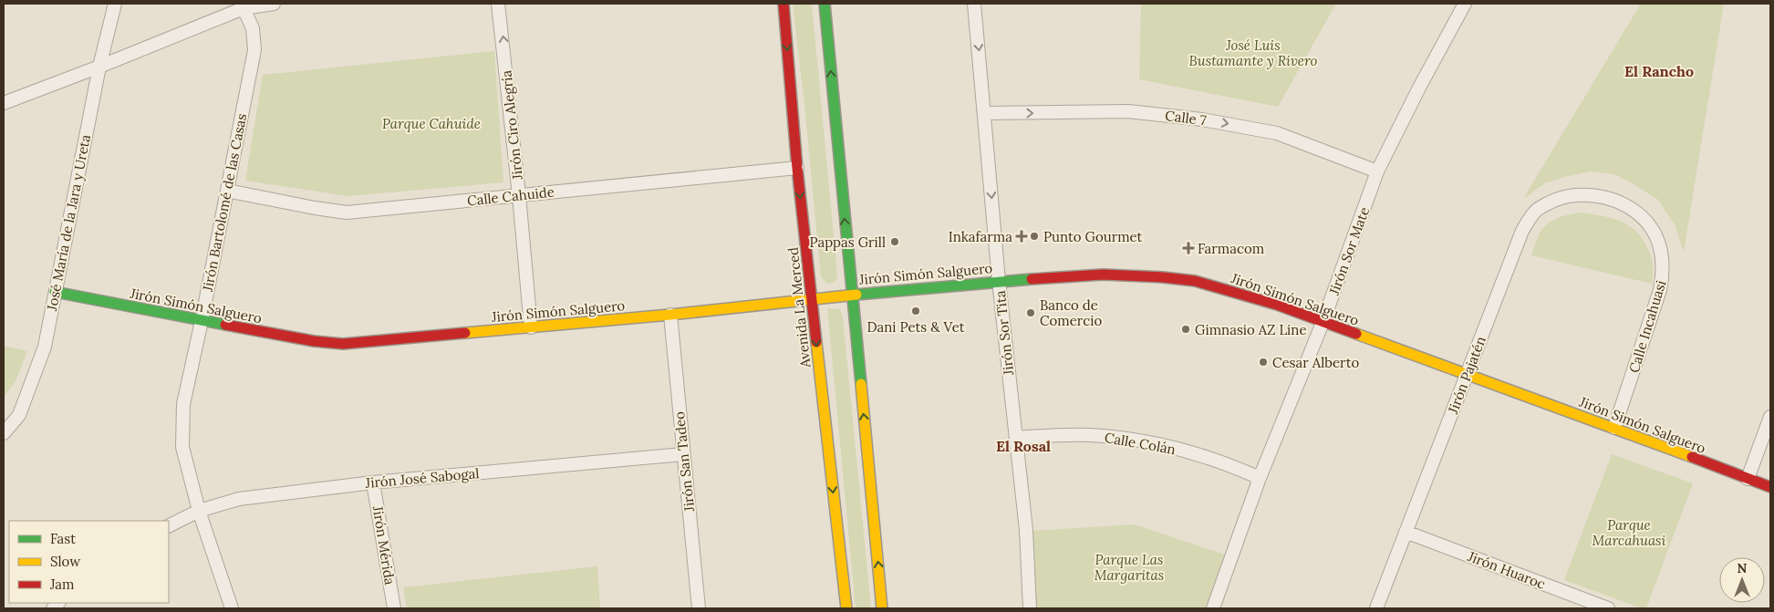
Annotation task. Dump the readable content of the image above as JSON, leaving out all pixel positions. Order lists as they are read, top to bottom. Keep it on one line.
{"streets":{"street":["Calle 7","Jirón Ciro Alegría","Calle Cahuide","Jirón Bartolomé de las Casas","José María de la Jara y Ureta","Jirón Sor Mate","Jirón Simón Salguero","Avenida La Merced","Calle Incahuasi","Jirón Sor Tita","Jirón Pajatén","Calle Colán","Jirón San Tadeo","Jirón José Sabogal","Jirón Mérida","Jirón Huaroc"]},"crossings":[["Calle 7","Jirón Sor Mate"],["Calle 7","Jirón Sor Tita"],["Jirón Ciro Alegría","Calle Cahuide"],["Jirón Ciro Alegría","Jirón Simón Salguero"],["Calle Cahuide","Jirón Bartolomé de las Casas"],["Calle Cahuide","Avenida La Merced"],["Jirón Bartolomé de las Casas","Jirón Simón Salguero"],["Jirón Bartolomé de las Casas","Jirón José Sabogal"],["José María de la Jara y Ureta","Jirón Simón Salguero"],["Jirón Sor Mate","Jirón Simón Salguero"],["Jirón Sor Mate","Calle Colán"],["Jirón Simón Salguero","Avenida La Merced"],["Jirón Simón Salguero","Calle Incahuasi"],["Jirón Simón Salguero","Jirón Sor Tita"],["Jirón Simón Salguero","Jirón Pajatén"],["Jirón Simón Salguero","Jirón San Tadeo"],["Calle Incahuasi","Jirón Pajatén"],["Jirón Sor Tita","Calle Colán"],["Jirón Pajatén","Jirón Huaroc"],["Jirón San Tadeo","Jirón José Sabogal"],["Jirón José Sabogal","Jirón Mérida"]],"one_way":["Calle 7","Jirón Ciro Alegría","Jirón Sor Tita"],"districts":["El Rancho","El Rosal"],"parks":["José Luis Bustamante y Rivero","Parque Cahuide","Parque Marcahuasi","Parque Las Margaritas"],"places":{"health":["Inkafarma","Farmacom"],"other":["Punto Gourmet","Pappas Grill","Dani Pets & Vet","Banco de Comercio","Gimnasio AZ Line","Cesar Alberto"]},"legend":["Fast","Slow","Jam"],"north":"top"}
